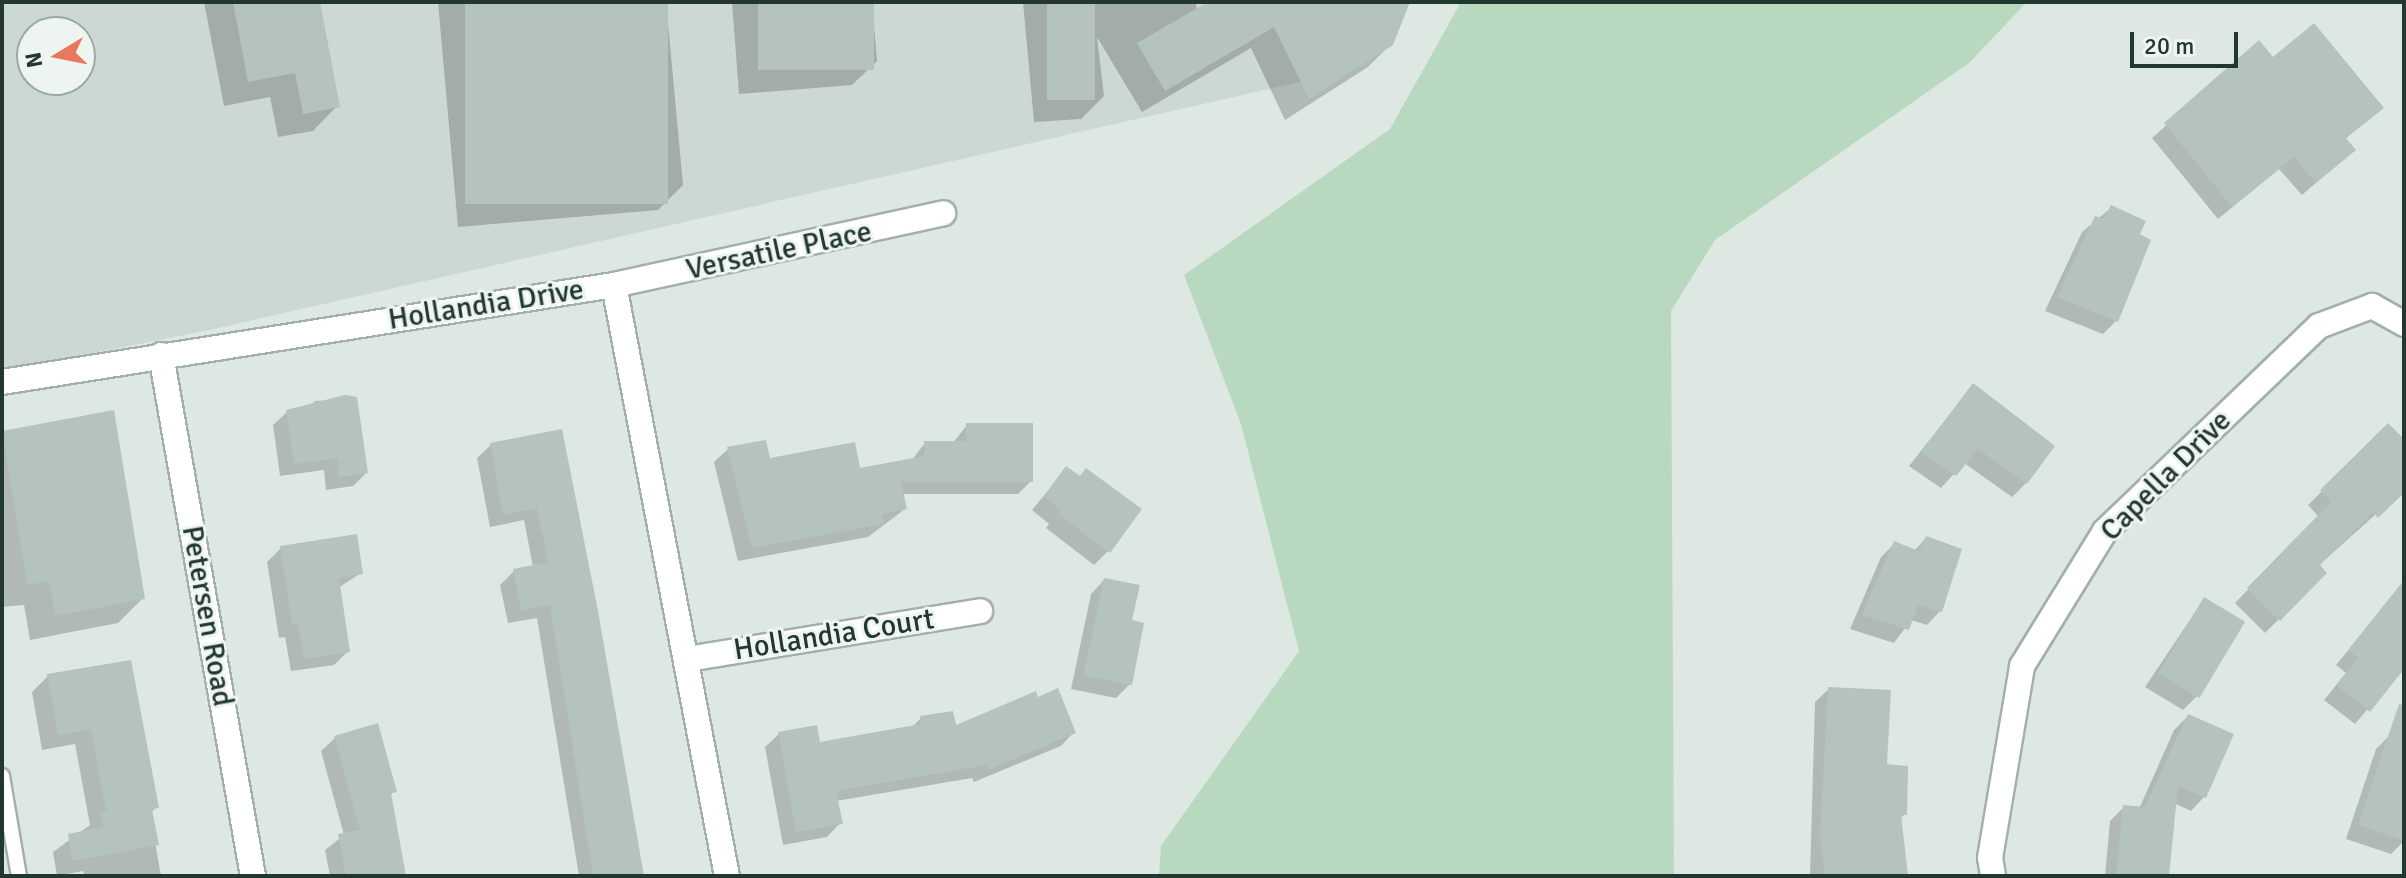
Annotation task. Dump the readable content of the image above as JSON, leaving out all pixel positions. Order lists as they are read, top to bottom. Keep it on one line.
{"streets":{"street":["Versatile Place","Hollandia Drive","Capella Drive","Petersen Road","Hollandia Court"]},"crossings":[["Versatile Place","Hollandia Drive"],["Hollandia Drive","Petersen Road"],["Hollandia Drive","Hollandia Court"]],"scale_bar":"20 m","north":"left"}
